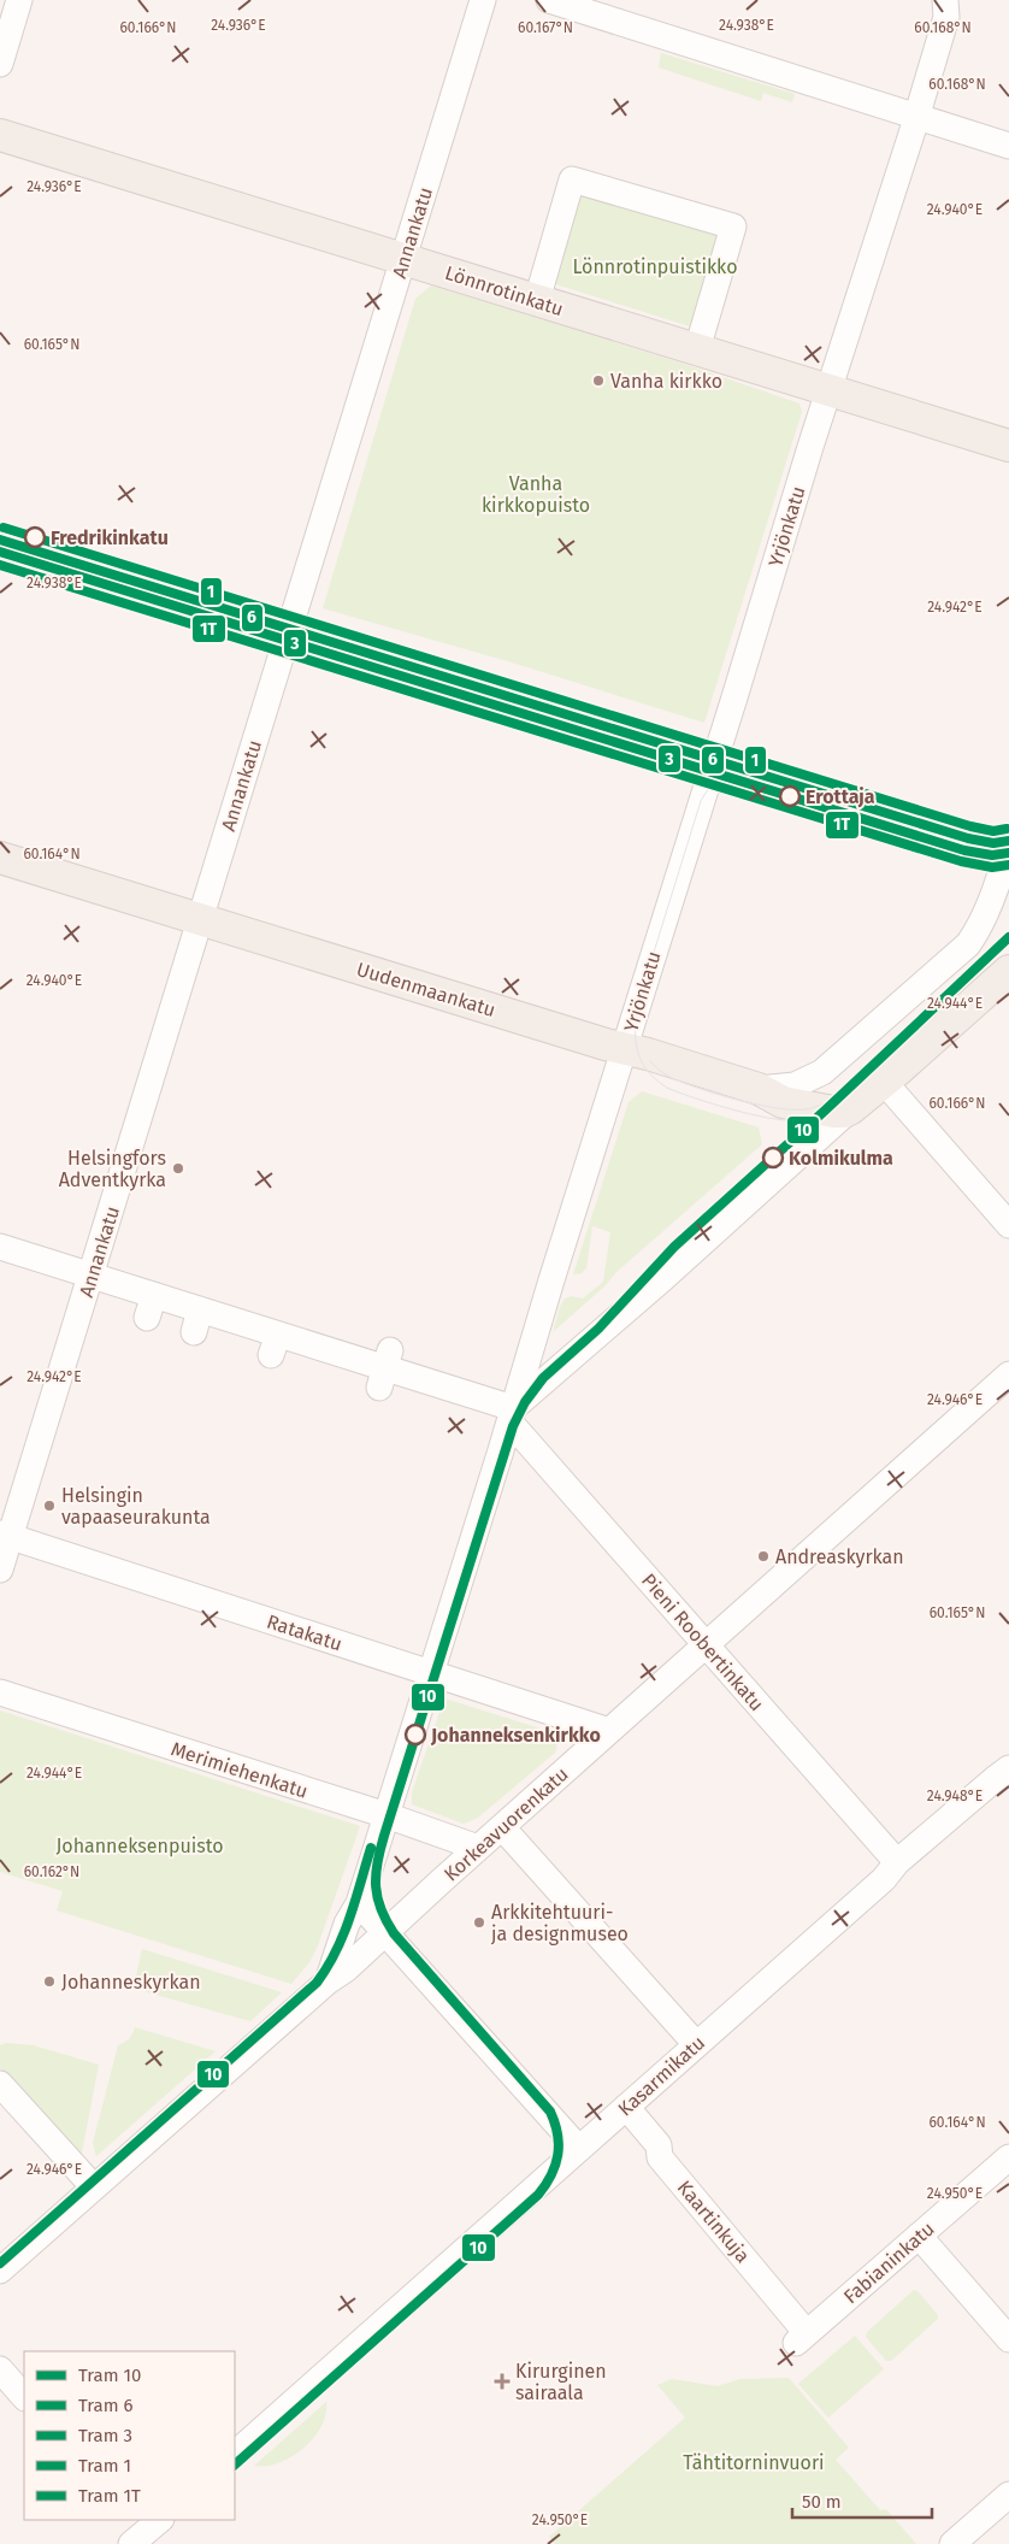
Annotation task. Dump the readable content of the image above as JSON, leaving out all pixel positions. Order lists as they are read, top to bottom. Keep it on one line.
{"streets":{"main road":["Lönnrotinkatu","Uudenmaankatu"],"street":["Annankatu","Yrjönkatu","Ratakatu","Pieni Roobertinkatu","Merimiehenkatu","Korkeavuorenkatu","Kasarmikatu","Kaartinkuja","Fabianinkatu"]},"crossings":[["Annankatu","Lönnrotinkatu"],["Annankatu","Uudenmaankatu"],["Annankatu","Ratakatu"],["Lönnrotinkatu","Yrjönkatu"],["Yrjönkatu","Uudenmaankatu"],["Yrjönkatu","Ratakatu"],["Yrjönkatu","Pieni Roobertinkatu"],["Yrjönkatu","Merimiehenkatu"],["Yrjönkatu","Korkeavuorenkatu"],["Ratakatu","Korkeavuorenkatu"],["Pieni Roobertinkatu","Korkeavuorenkatu"],["Pieni Roobertinkatu","Kasarmikatu"],["Merimiehenkatu","Korkeavuorenkatu"],["Kasarmikatu","Kaartinkuja"],["Kaartinkuja","Fabianinkatu"]],"parks":["Lönnrotinpuistikko","Vanha kirkkopuisto","Johanneksenpuisto","Tähtitorninvuori"],"places":{"other":["Vanha kirkko","Fredrikinkatu","Erottaja","Kolmikulma","Helsingfors Adventkyrka","Helsingin vapaaseurakunta","Andreaskyrkan","Johanneksenkirkko","Arkkitehtuuri- ja designmuseo","Johanneskyrkan"],"health":["Kirurginen sairaala"]},"lines":["tram line 1","tram line 6","tram line 3","tram line 1T","tram line 10"],"legend":["Tram 10","Tram 6","Tram 3","Tram 1","Tram 1T"],"scale_bar":"50 m","coordinates":["24.936°E","24.938°E","60.168°N","60.167°N","60.166°N","24.940°E","60.165°N","24.942°E","60.164°N","24.944°E","24.946°E","24.948°E","60.162°N","24.950°E"]}
